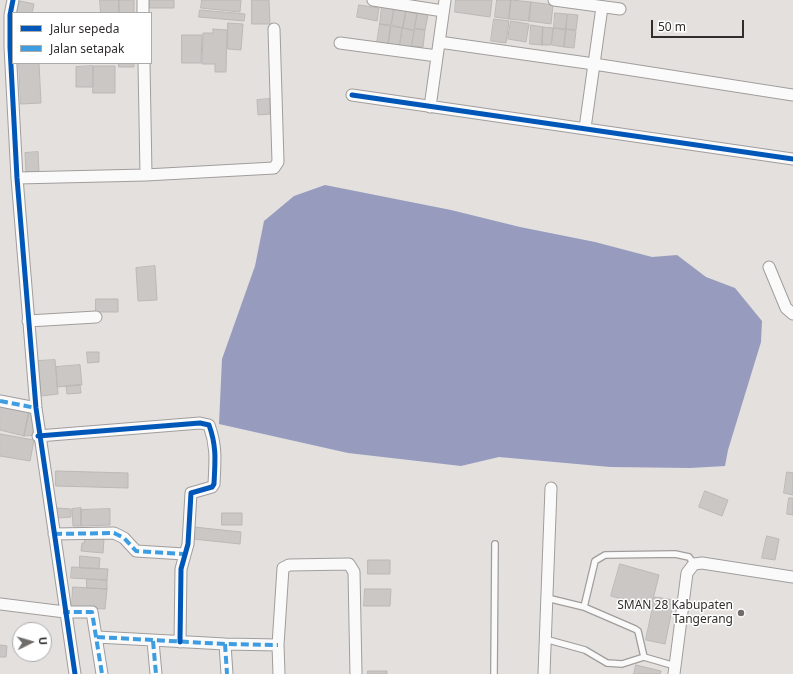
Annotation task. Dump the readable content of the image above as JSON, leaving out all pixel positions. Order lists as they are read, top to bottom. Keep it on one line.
{"places":["SMAN 28 Kabupaten Tangerang"],"legend":["Jalur sepeda","Jalan setapak"],"scale_bar":"50 m","north":"right"}
